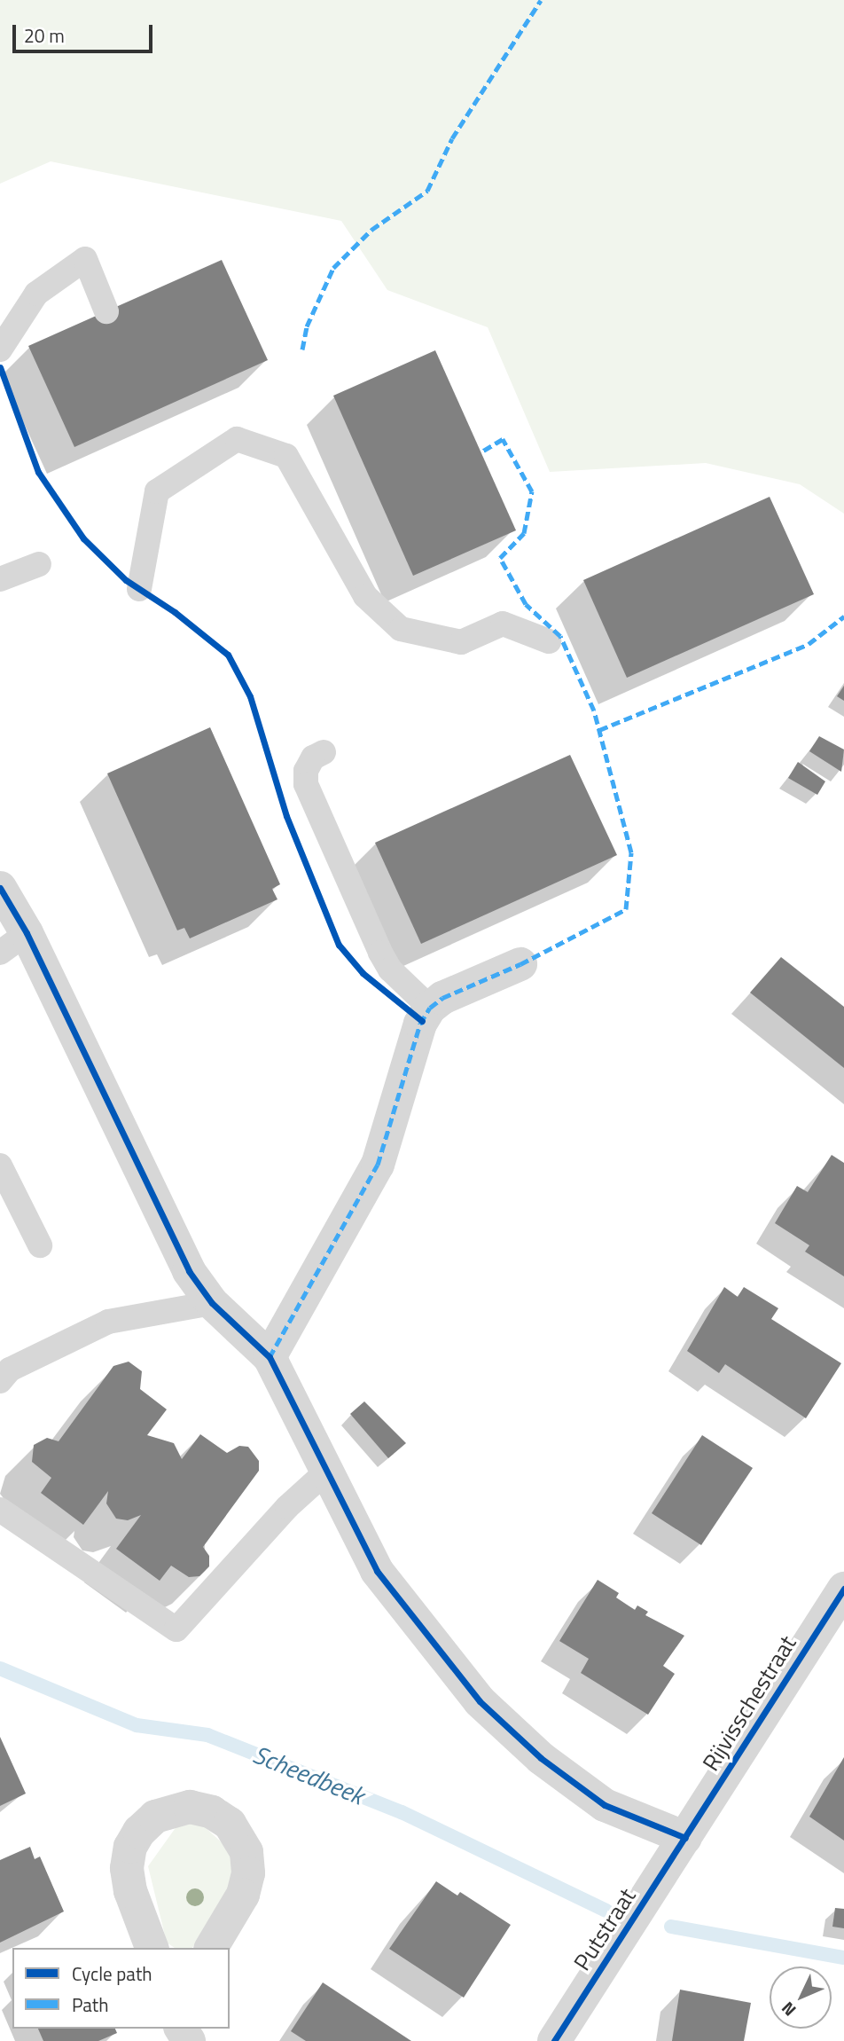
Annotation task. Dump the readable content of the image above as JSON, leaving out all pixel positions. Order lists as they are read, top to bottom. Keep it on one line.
{"streets":{"street":["Rijvisschestraat","Putstraat"]},"crossings":[["Rijvisschestraat","Putstraat"]],"water":["Scheedbeek"],"legend":["Cycle path","Path"],"scale_bar":"20 m","north":"bottom left"}
